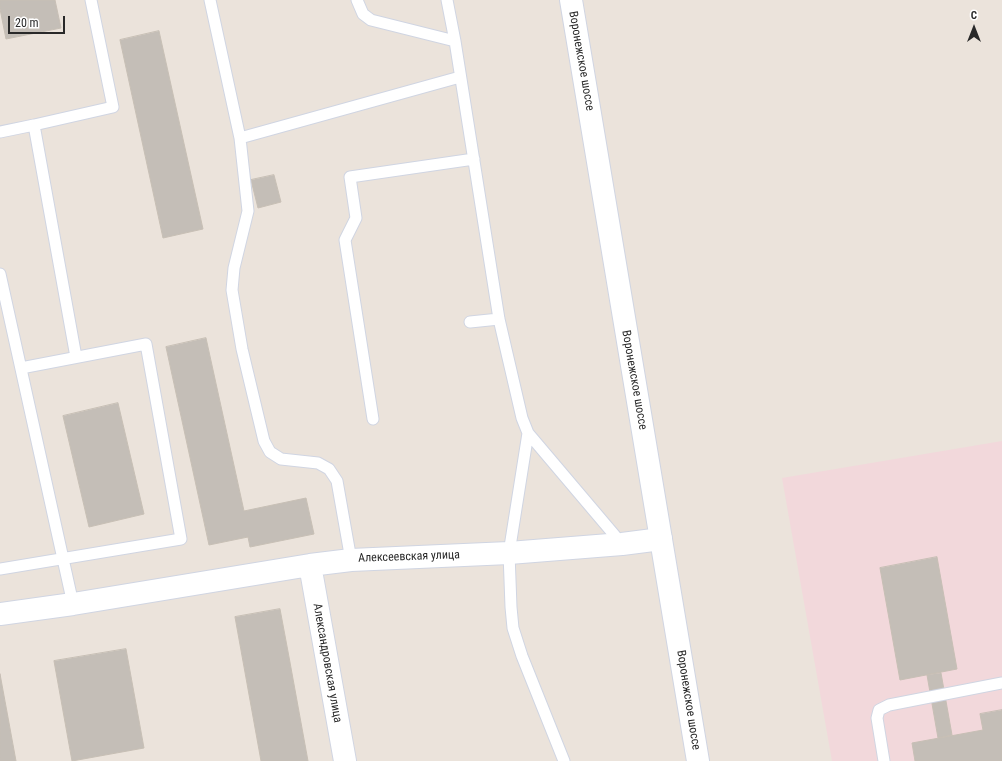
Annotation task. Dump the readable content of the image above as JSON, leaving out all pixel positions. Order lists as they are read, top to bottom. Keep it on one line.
{"streets":{"street":["Воронежское шоссе","Алексеевская улица","Александровская улица"]},"crossings":[["Воронежское шоссе","Алексеевская улица"],["Алексеевская улица","Александровская улица"]],"scale_bar":"20 m","north":"top"}
